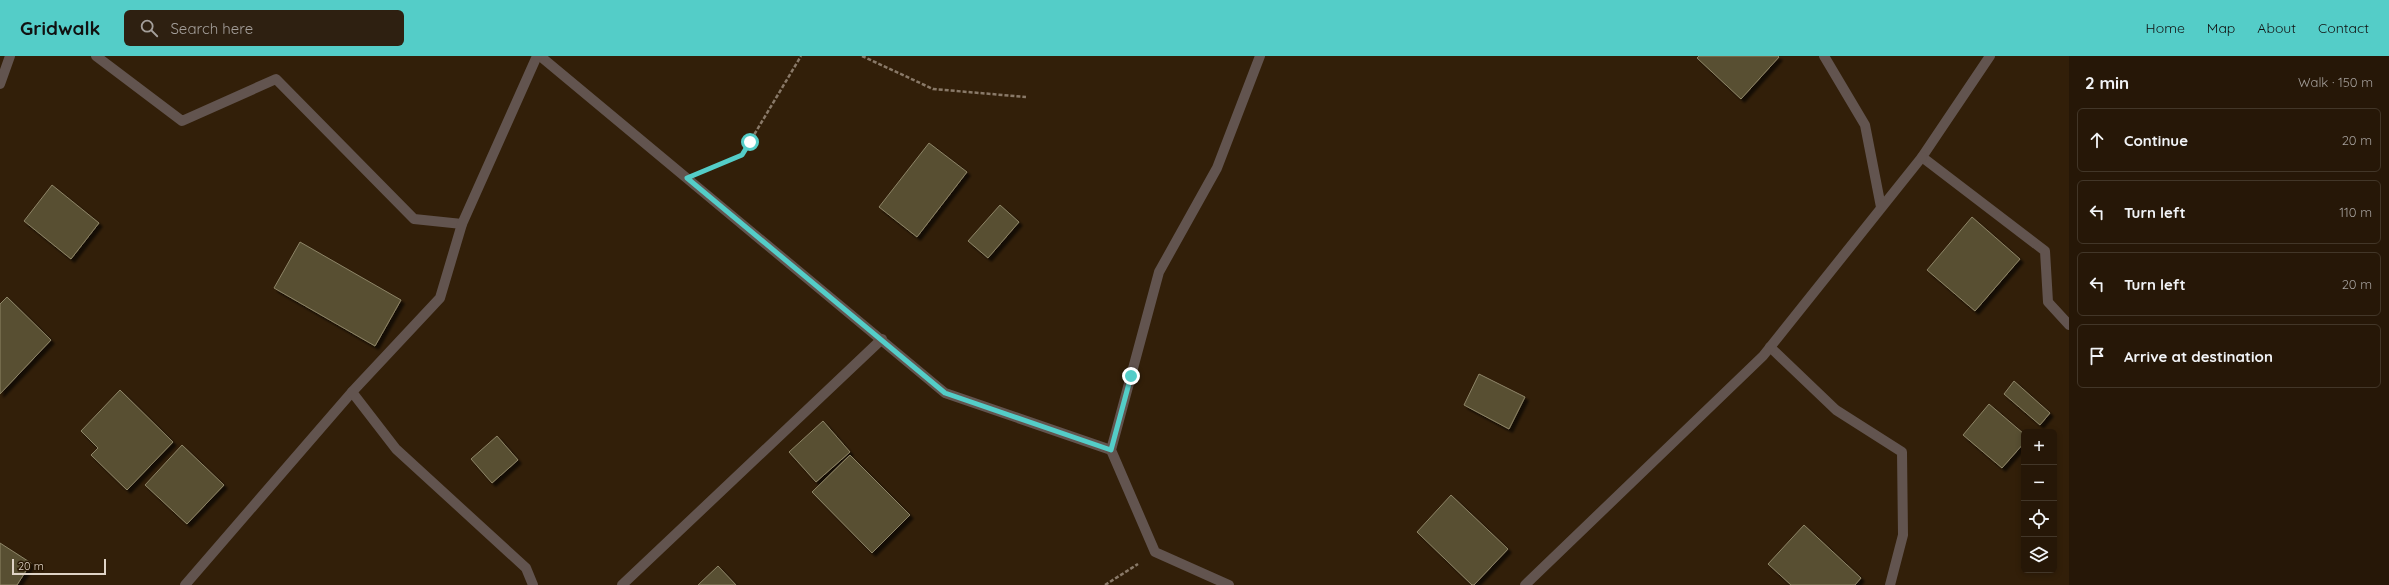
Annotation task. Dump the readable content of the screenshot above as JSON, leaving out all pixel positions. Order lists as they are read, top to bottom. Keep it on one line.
{"scale_bar":"20 m","page":{"header":"Gridwalk","search":"Search here","nav":["Home","Map","About","Contact"],"heading":["2 min","Walk · 150 m"],"list":[["Continue","20 m"],["Turn left","110 m"],["Turn left","20 m"],"Arrive at destination"],"map_buttons":["+","−"],"scale":"20 m"}}
